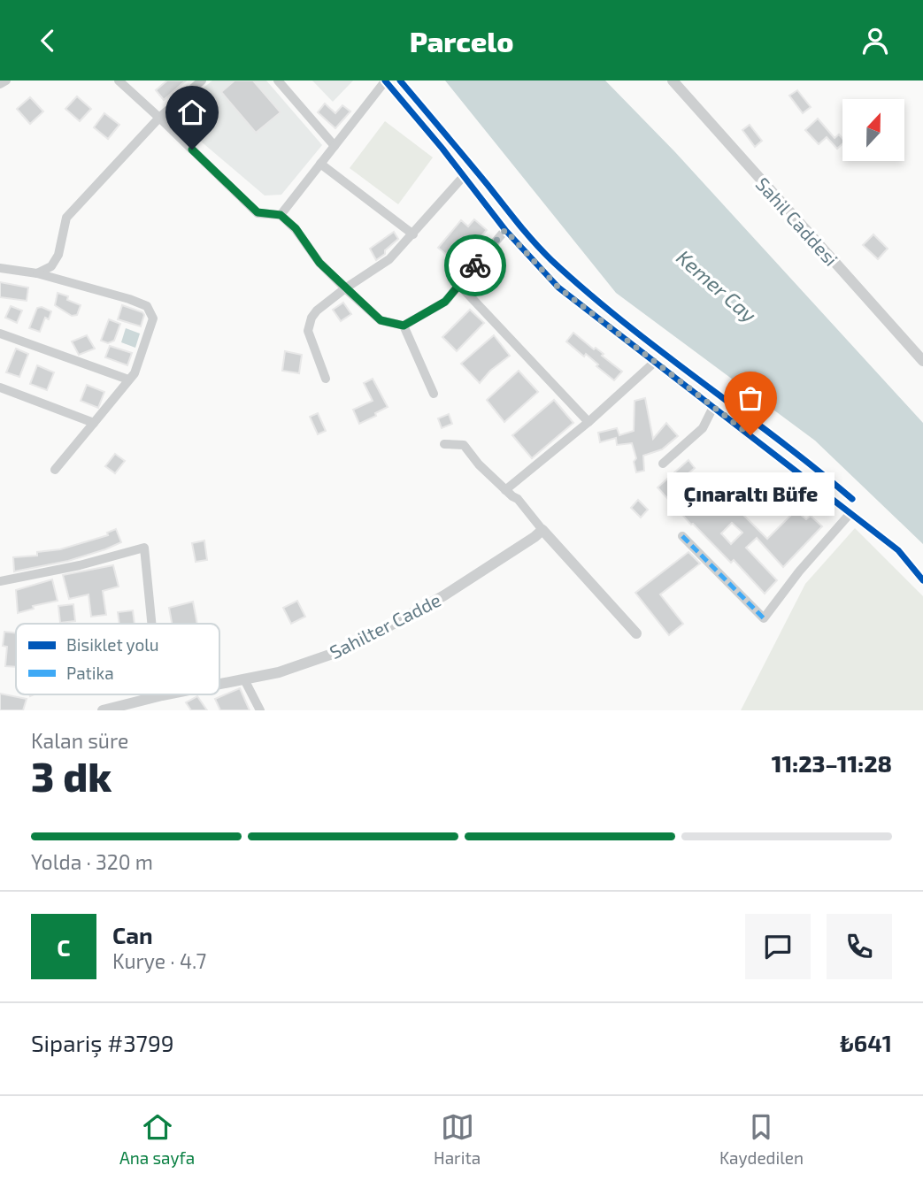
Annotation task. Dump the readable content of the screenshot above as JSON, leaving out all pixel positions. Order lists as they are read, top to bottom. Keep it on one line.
{"streets":{"street":["Sahil Caddesi","Sahilter Cadde"]},"water":["Kemer Cay"],"places":["Çınaraltı Büfe"],"legend":["Bisiklet yolu","Patika"],"north":"top","page":{"header":"Parcelo","bubble":"Çınaraltı Büfe","heading":["3 dk","Kalan süre","11:23–11:28"],"panel":["Can","Kurye · 4.7","Sipariş #3799","₺641"],"bar":"Yolda · 320 m","round":"C","tabs":["Ana sayfa","Harita","Kaydedilen"]}}
